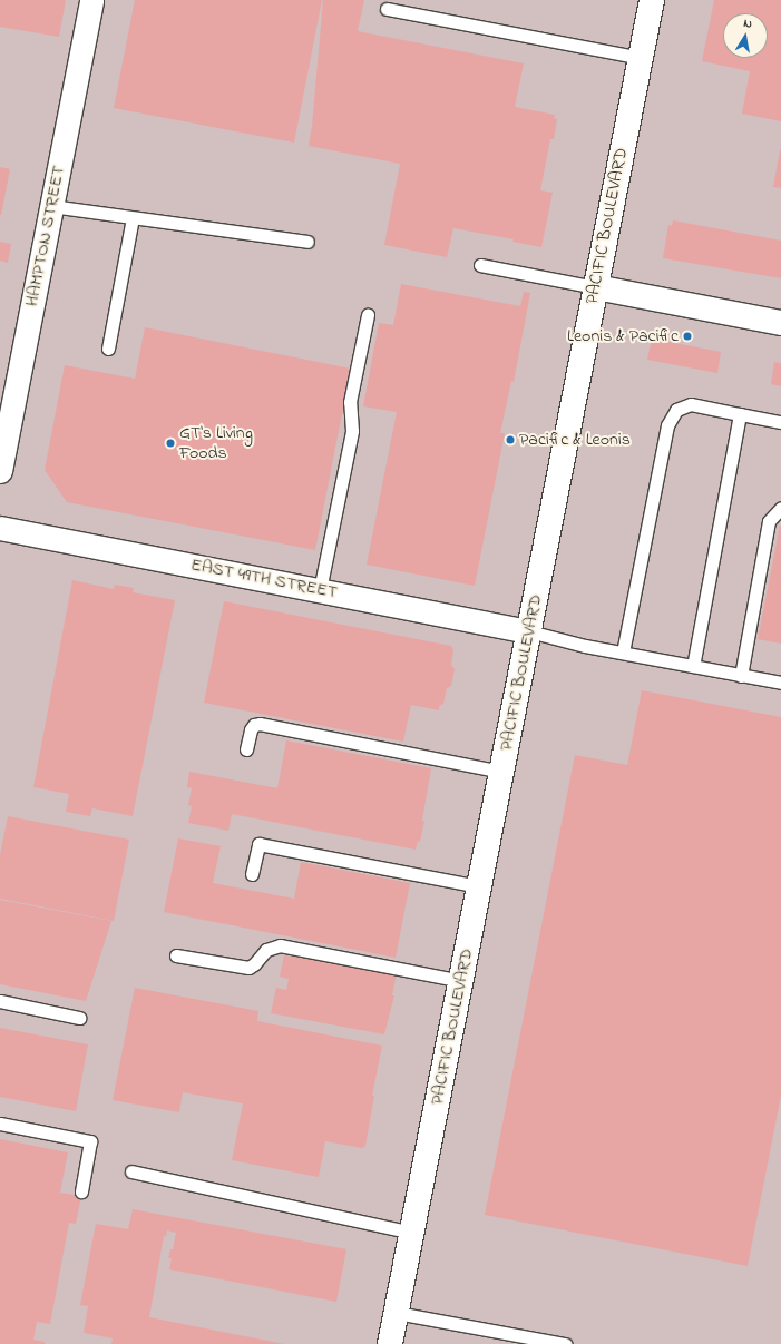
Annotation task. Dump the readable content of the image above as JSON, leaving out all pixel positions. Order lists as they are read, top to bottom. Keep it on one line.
{"streets":{"main road":["PACIFIC BOULEVARD"],"street":["HAMPTON STREET","EAST 49TH STREET"]},"crossings":[["PACIFIC BOULEVARD","EAST 49TH STREET"]],"places":["Leonis & Pacific","Pacific & Leonis","GT's Living Foods"],"north":"top"}
